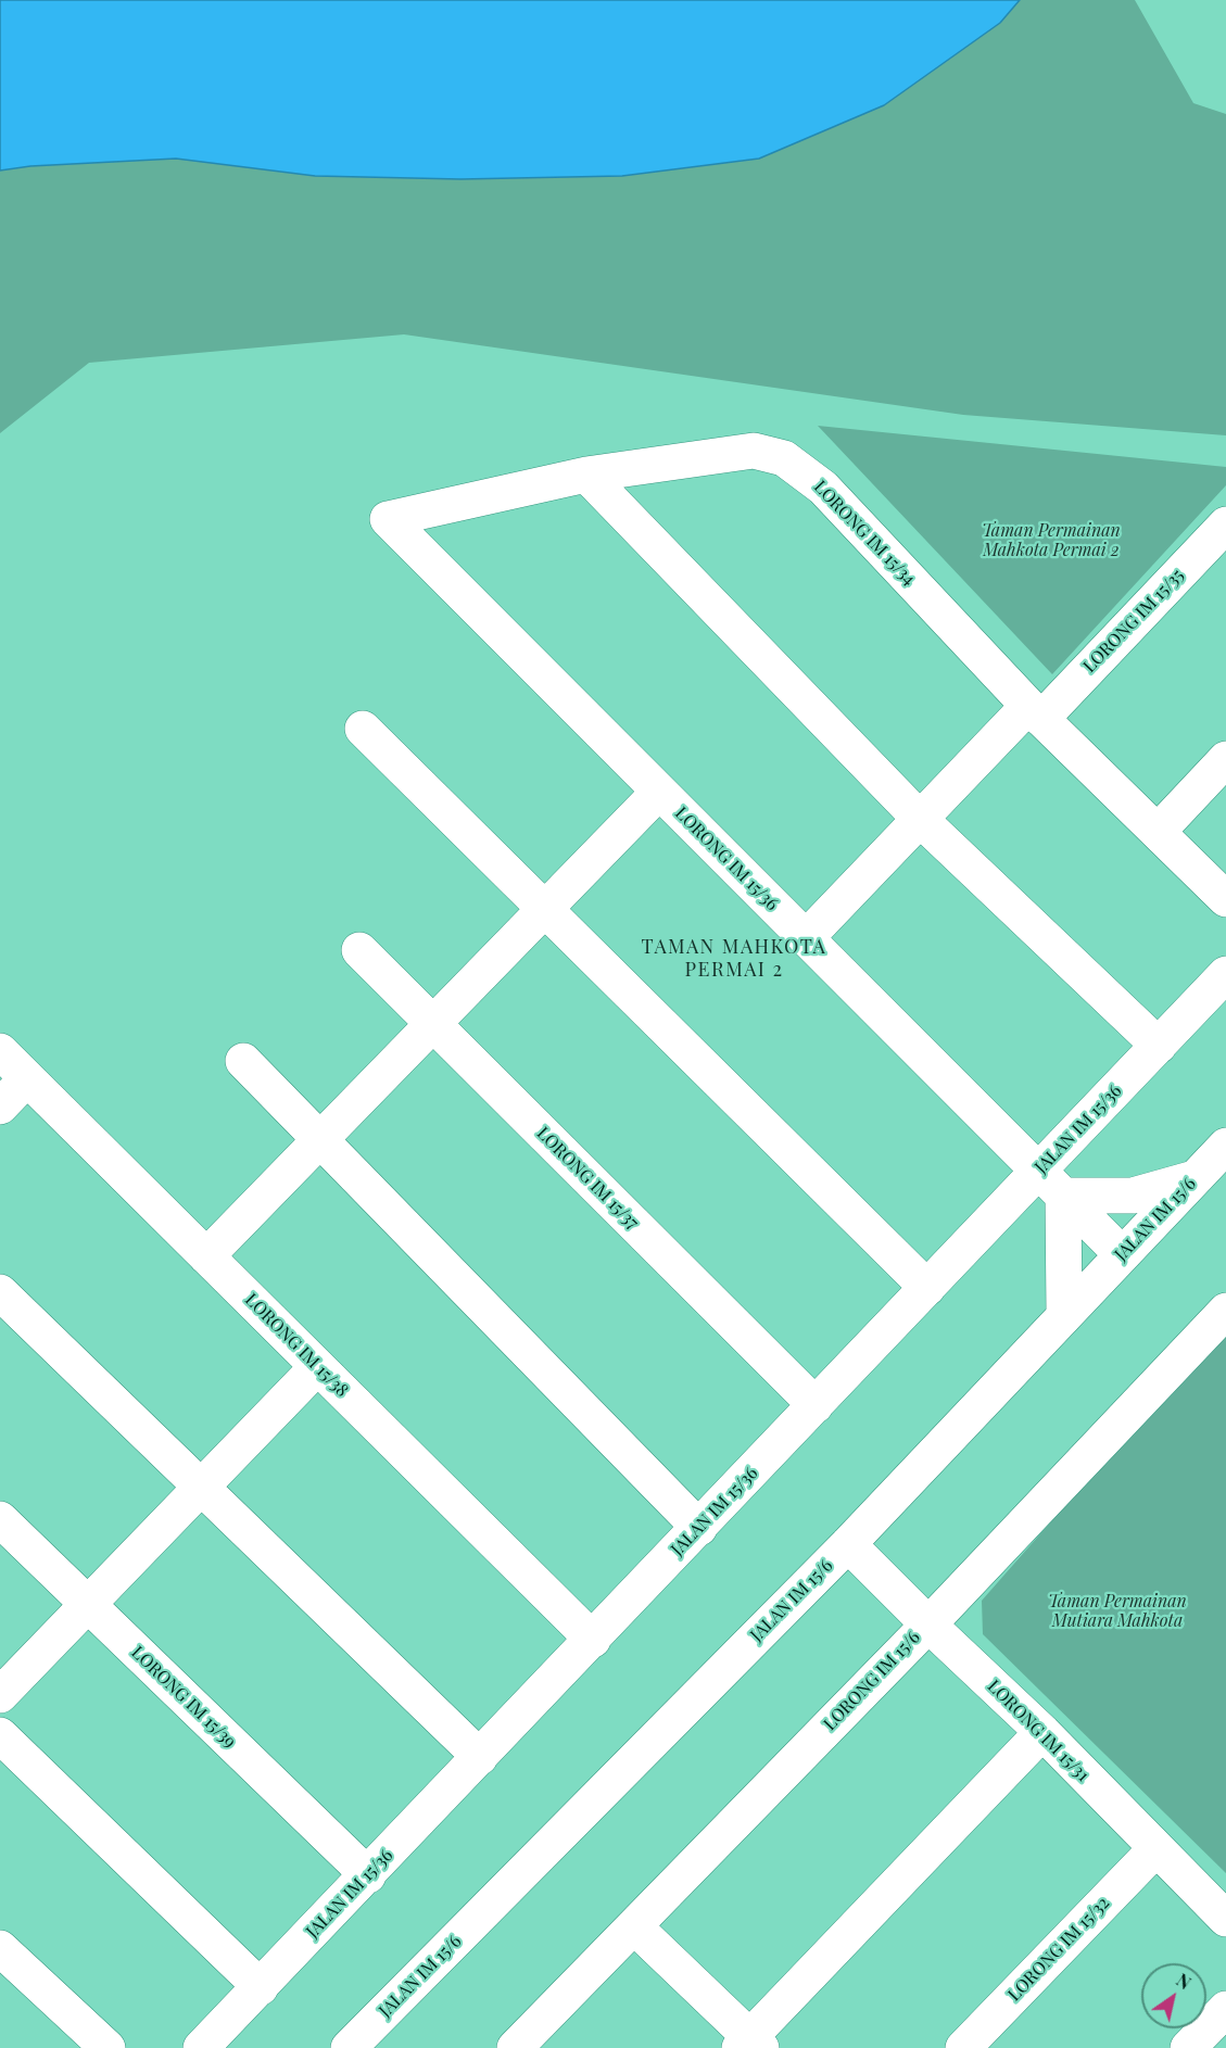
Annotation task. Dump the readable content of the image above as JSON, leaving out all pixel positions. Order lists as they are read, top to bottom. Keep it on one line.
{"streets":{"street":["LORONG IM 15/34","LORONG IM 15/35","LORONG IM 15/36","JALAN IM 15/36","LORONG IM 15/37","JALAN IM 15/6","LORONG IM 15/38","LORONG IM 15/6","LORONG IM 15/39","LORONG IM 15/31","LORONG IM 15/32"]},"crossings":[["LORONG IM 15/34","LORONG IM 15/35"],["LORONG IM 15/34","LORONG IM 15/36"],["LORONG IM 15/35","LORONG IM 15/36"],["LORONG IM 15/36","JALAN IM 15/36"],["LORONG IM 15/36","JALAN IM 15/6"],["JALAN IM 15/36","LORONG IM 15/37"],["JALAN IM 15/36","LORONG IM 15/38"],["JALAN IM 15/36","LORONG IM 15/39"],["JALAN IM 15/6","LORONG IM 15/31"],["LORONG IM 15/6","LORONG IM 15/31"],["LORONG IM 15/31","LORONG IM 15/32"]],"districts":["TAMAN MAHKOTA PERMAI 2"],"parks":["Taman Permainan Mahkota Permai 2","Taman Permainan Mutiara Mahkota"],"north":"top right"}
